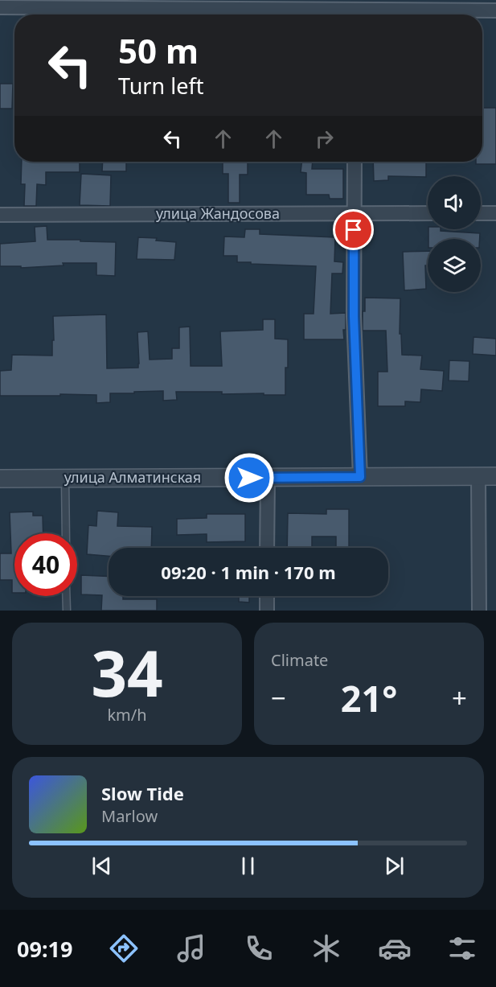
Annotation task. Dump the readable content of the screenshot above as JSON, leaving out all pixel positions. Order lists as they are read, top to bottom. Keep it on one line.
{"streets":{"street":["улица Жандосова","улица Алматинская"]},"page":{"turn":["50 m","Turn left"],"limit":"40","trip":"09:20 · 1 min · 170 m","tile":[["34","km/h"],"Climate"],"heat":["−","21°","+"],"song":["Slow Tide","Marlow"],"tabs":"09:19"}}
